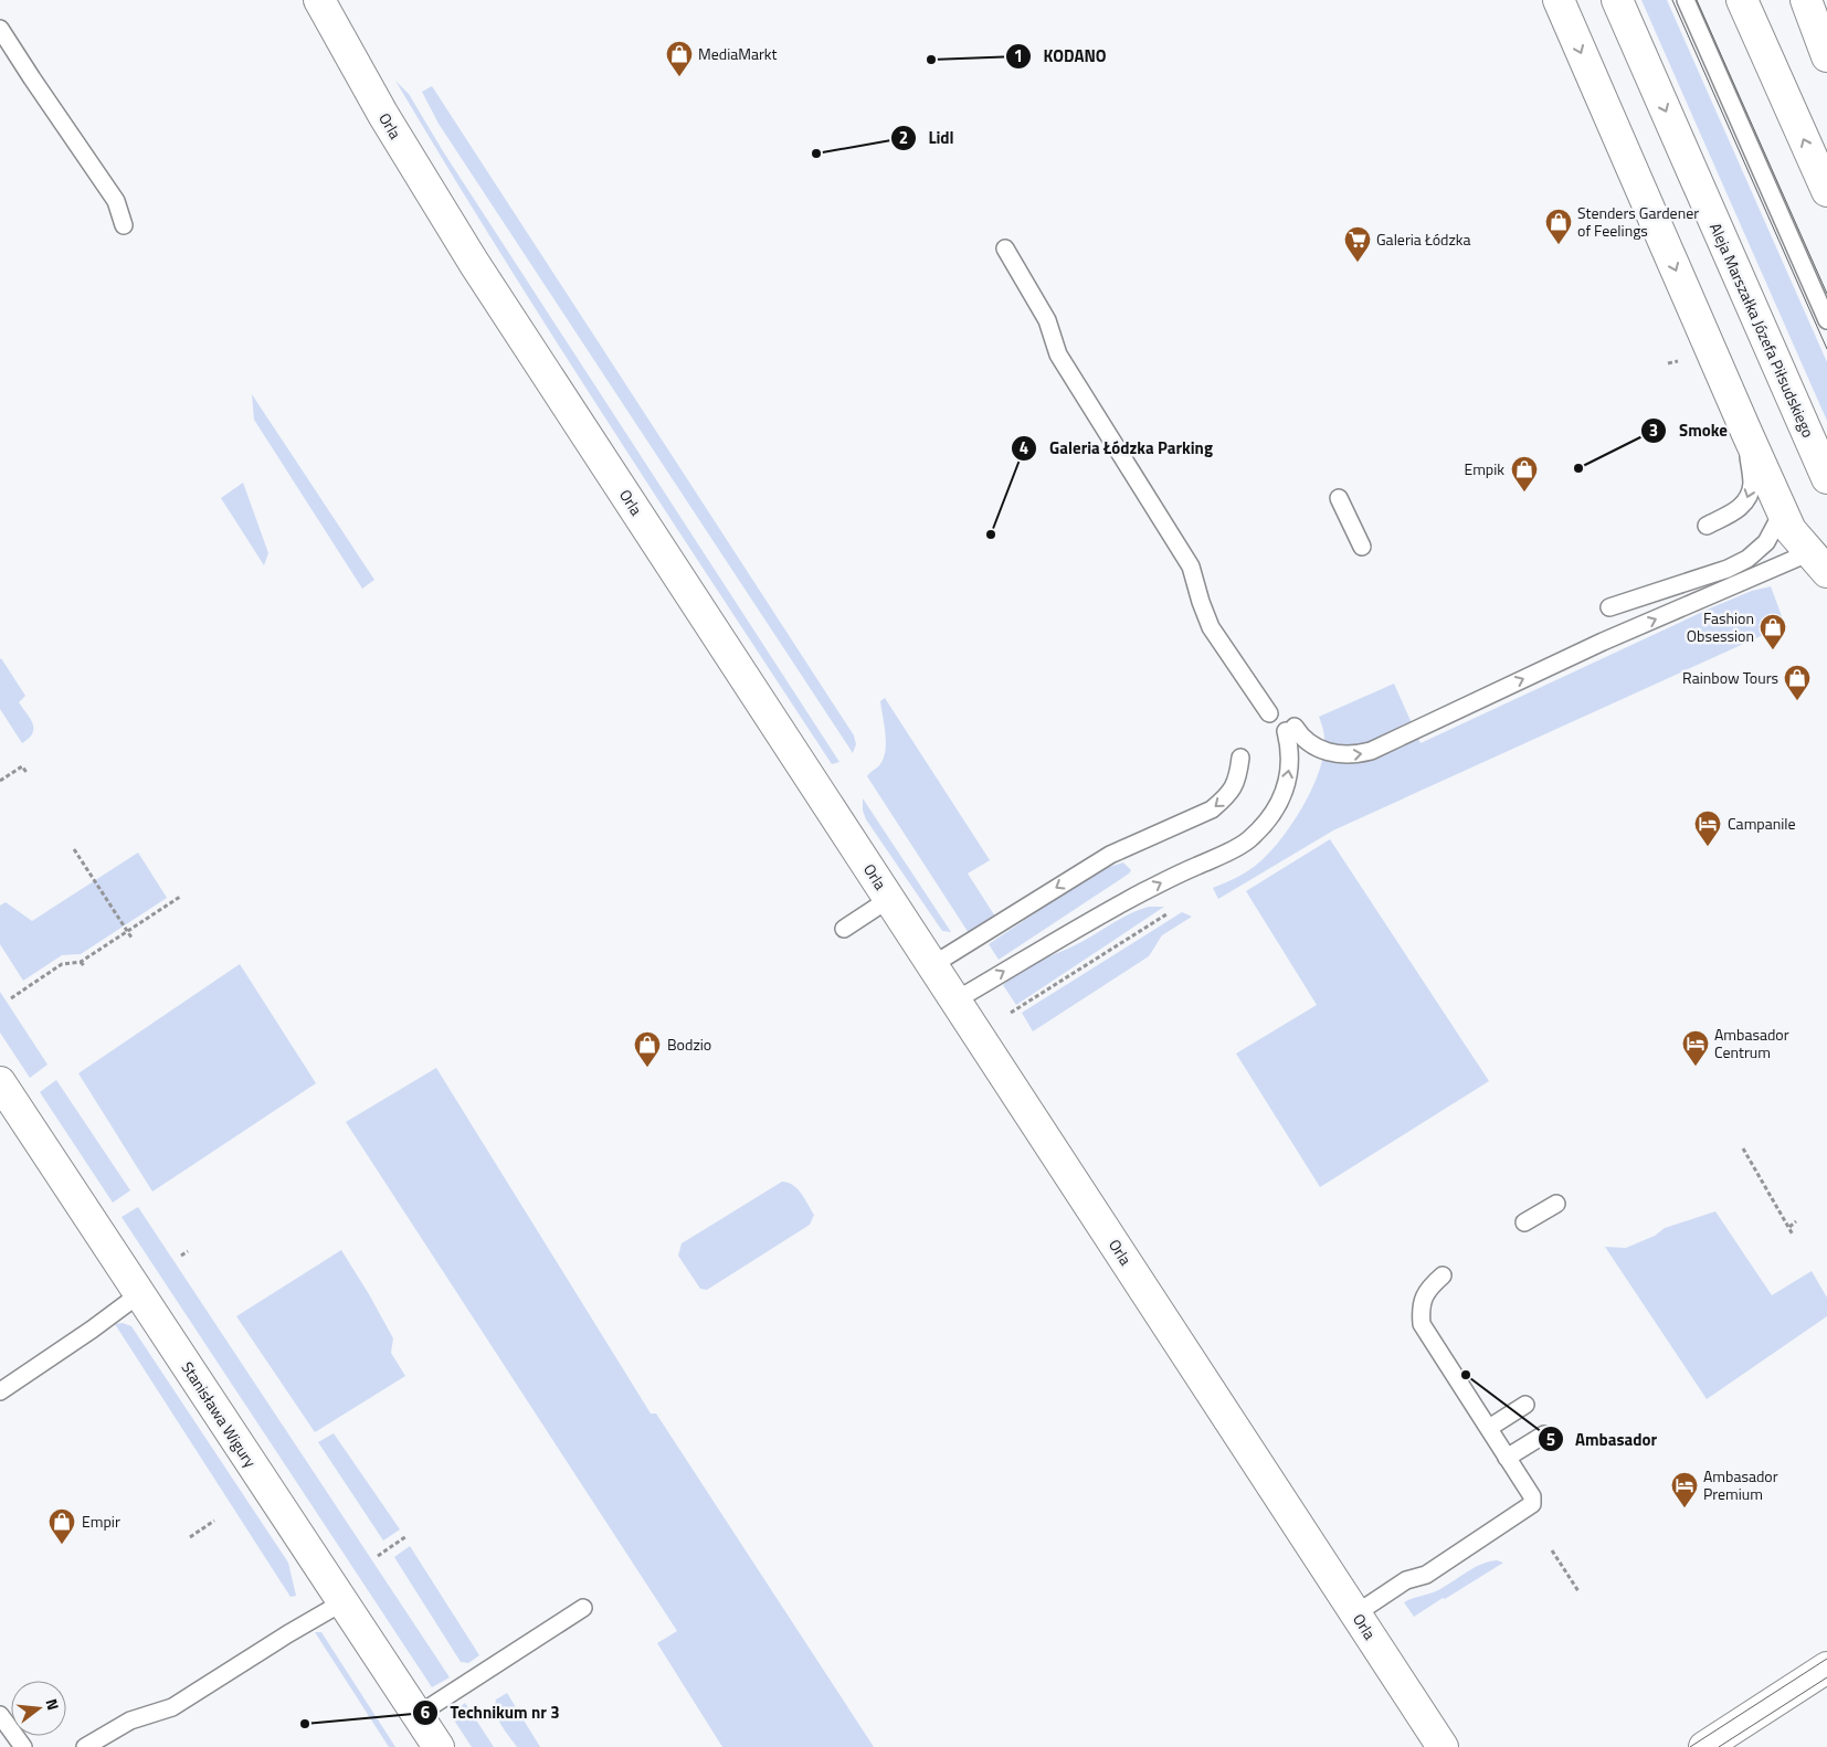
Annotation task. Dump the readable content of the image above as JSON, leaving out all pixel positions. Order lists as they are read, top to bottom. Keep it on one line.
{"streets":{"street":["Orla","Aleja Marszałka Józefa Piłsudskiego","Stanisława Wigury"]},"places":{"other":["KODANO","Lidl","Smoke","Galeria Łódzka Parking","Ambasador","Technikum nr 3"],"shop":["MediaMarkt","Stenders Gardener of Feelings","Empik","Fashion Obsession","Rainbow Tours","Bodzio","Empir"],"supermarket":["Galeria Łódzka"],"hotel":["Campanile","Ambasador Centrum","Ambasador Premium"]},"north":"right"}
